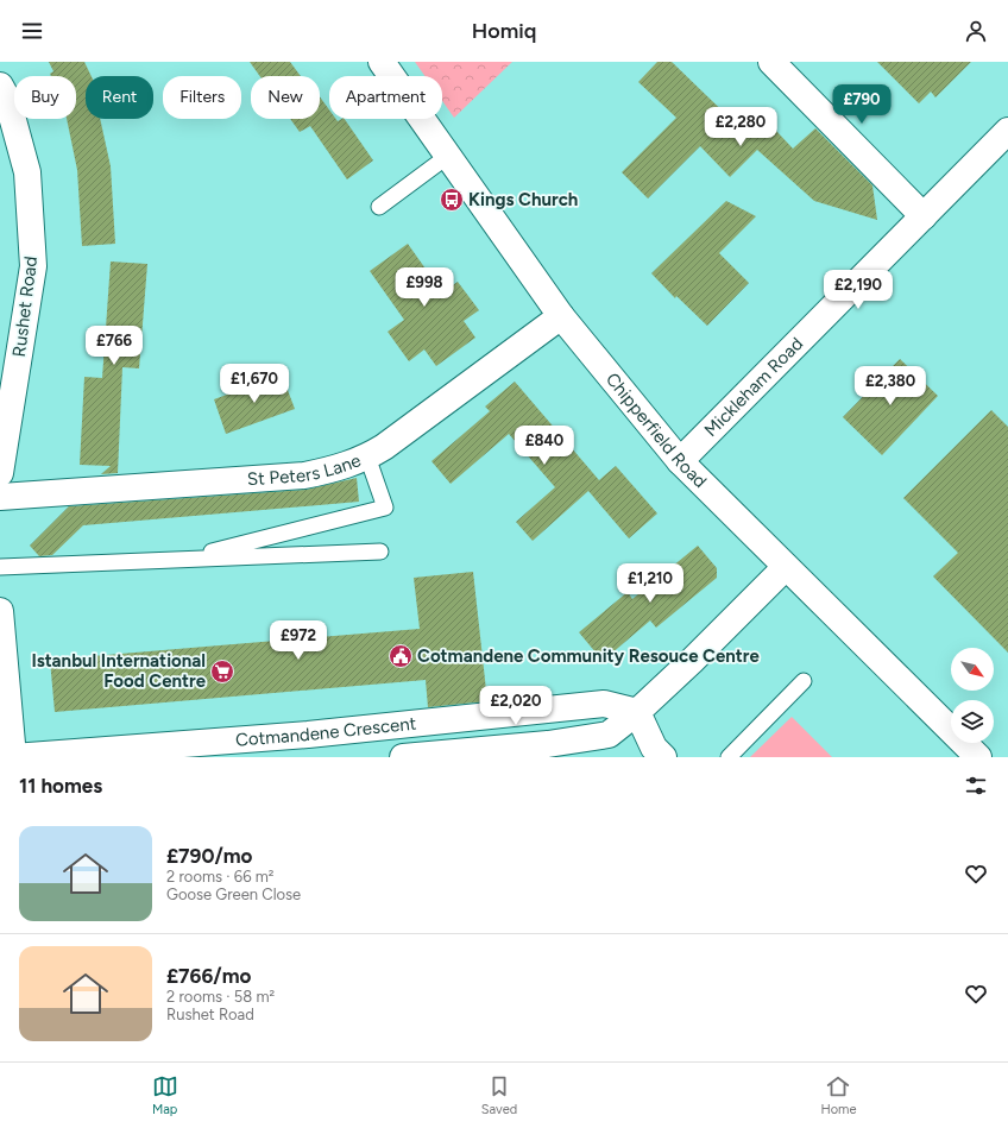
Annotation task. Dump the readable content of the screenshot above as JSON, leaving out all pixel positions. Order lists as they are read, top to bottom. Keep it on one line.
{"streets":{"street":["Rushet Road","Mickleham Road","Chipperfield Road","St Peters Lane","Cotmandene Crescent"]},"crossings":[["Mickleham Road","Chipperfield Road"],["Chipperfield Road","St Peters Lane"],["Chipperfield Road","Cotmandene Crescent"]],"places":{"bus stop":["Kings Church"],"public building":["Cotmandene Community Resouce Centre"],"supermarket":["Istanbul International Food Centre"]},"north":"bottom right","page":{"header":"Homiq","chip":["Buy","Rent","Filters","New","Apartment"],"price":["£790","£2,280","£998","£2,190","£766","£1,670","£2,380","£840","£1,210","£972","£2,020"],"heading":"11 homes","list":[{"name":"£790/mo","note":"2 rooms · 66 m² · Goose Green Close"},{"name":"£766/mo","note":"2 rooms · 58 m² · Rushet Road"}],"tabs":["Map","Saved","Home"]}}
